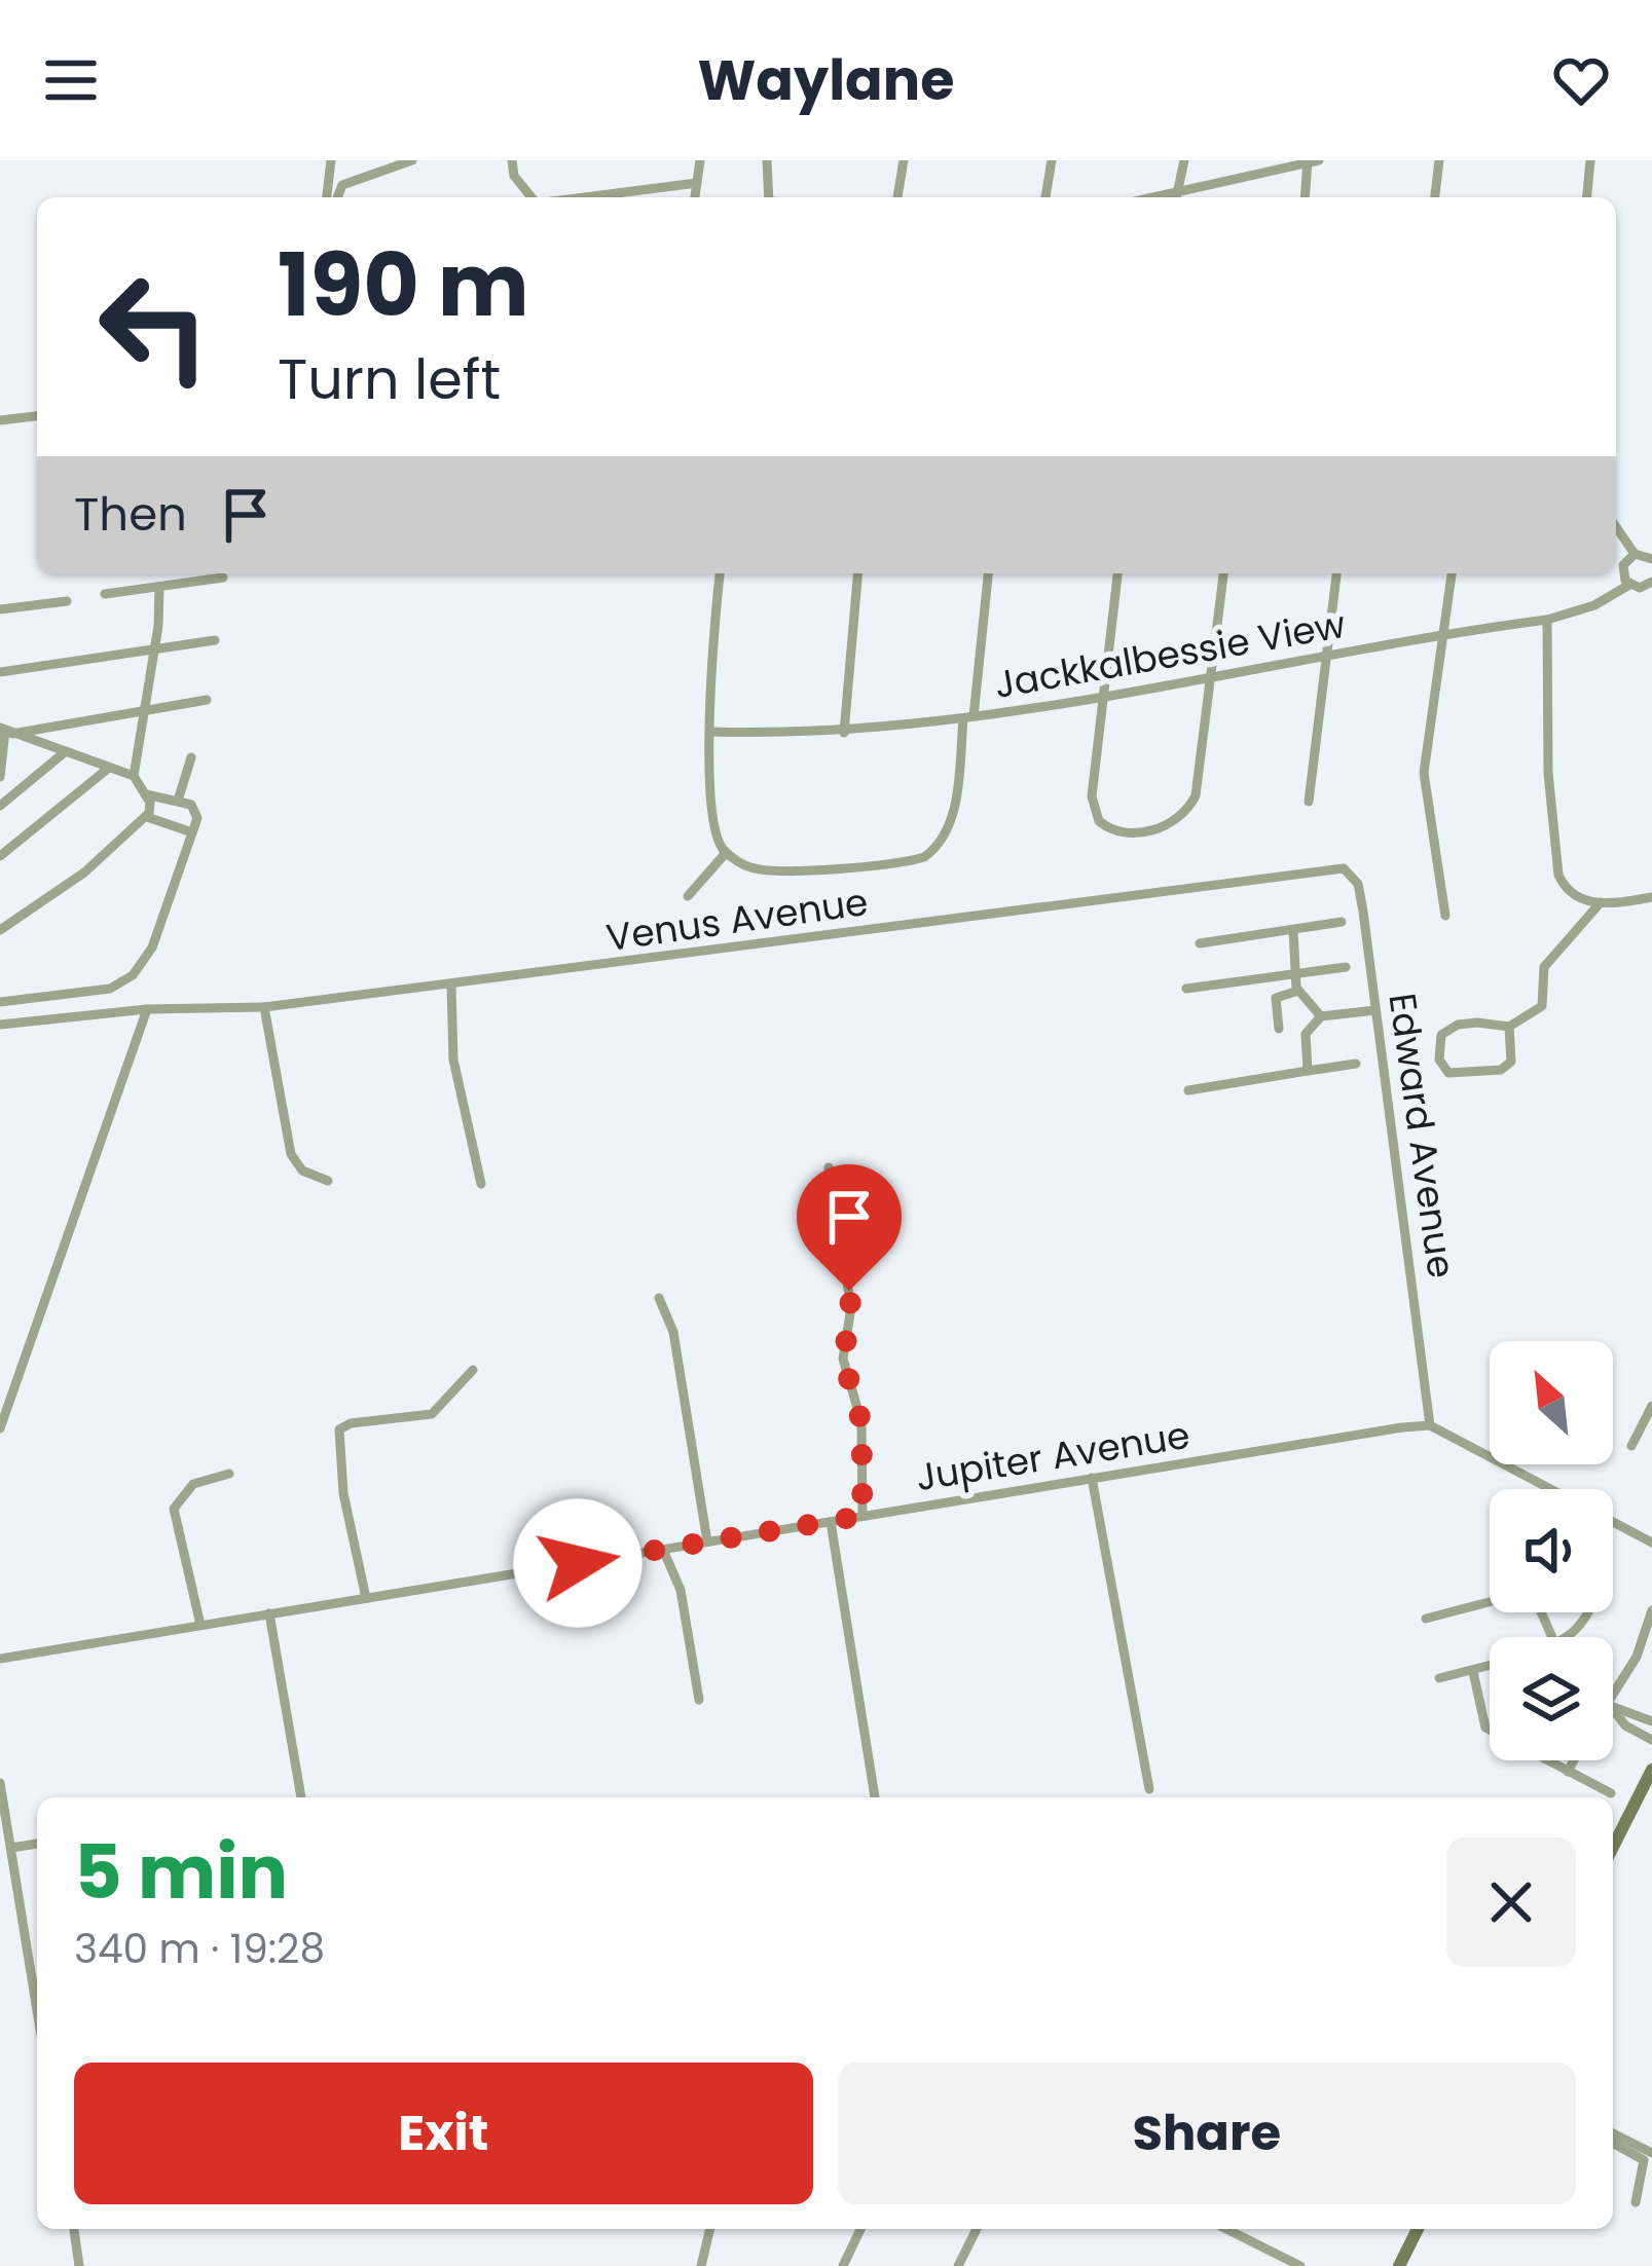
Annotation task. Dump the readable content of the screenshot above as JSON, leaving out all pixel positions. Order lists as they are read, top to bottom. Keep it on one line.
{"streets":{"street":["Jackkalbessie View","Venus Avenue","Edward Avenue","Jupiter Avenue"]},"crossings":[["Venus Avenue","Edward Avenue"],["Edward Avenue","Jupiter Avenue"]],"north":"top left","page":{"header":"Waylane","turn":["190 m","Turn left"],"then":"Then","heading":["5 min","340 m · 19:28"],"buttons":["Exit","Share"]}}
